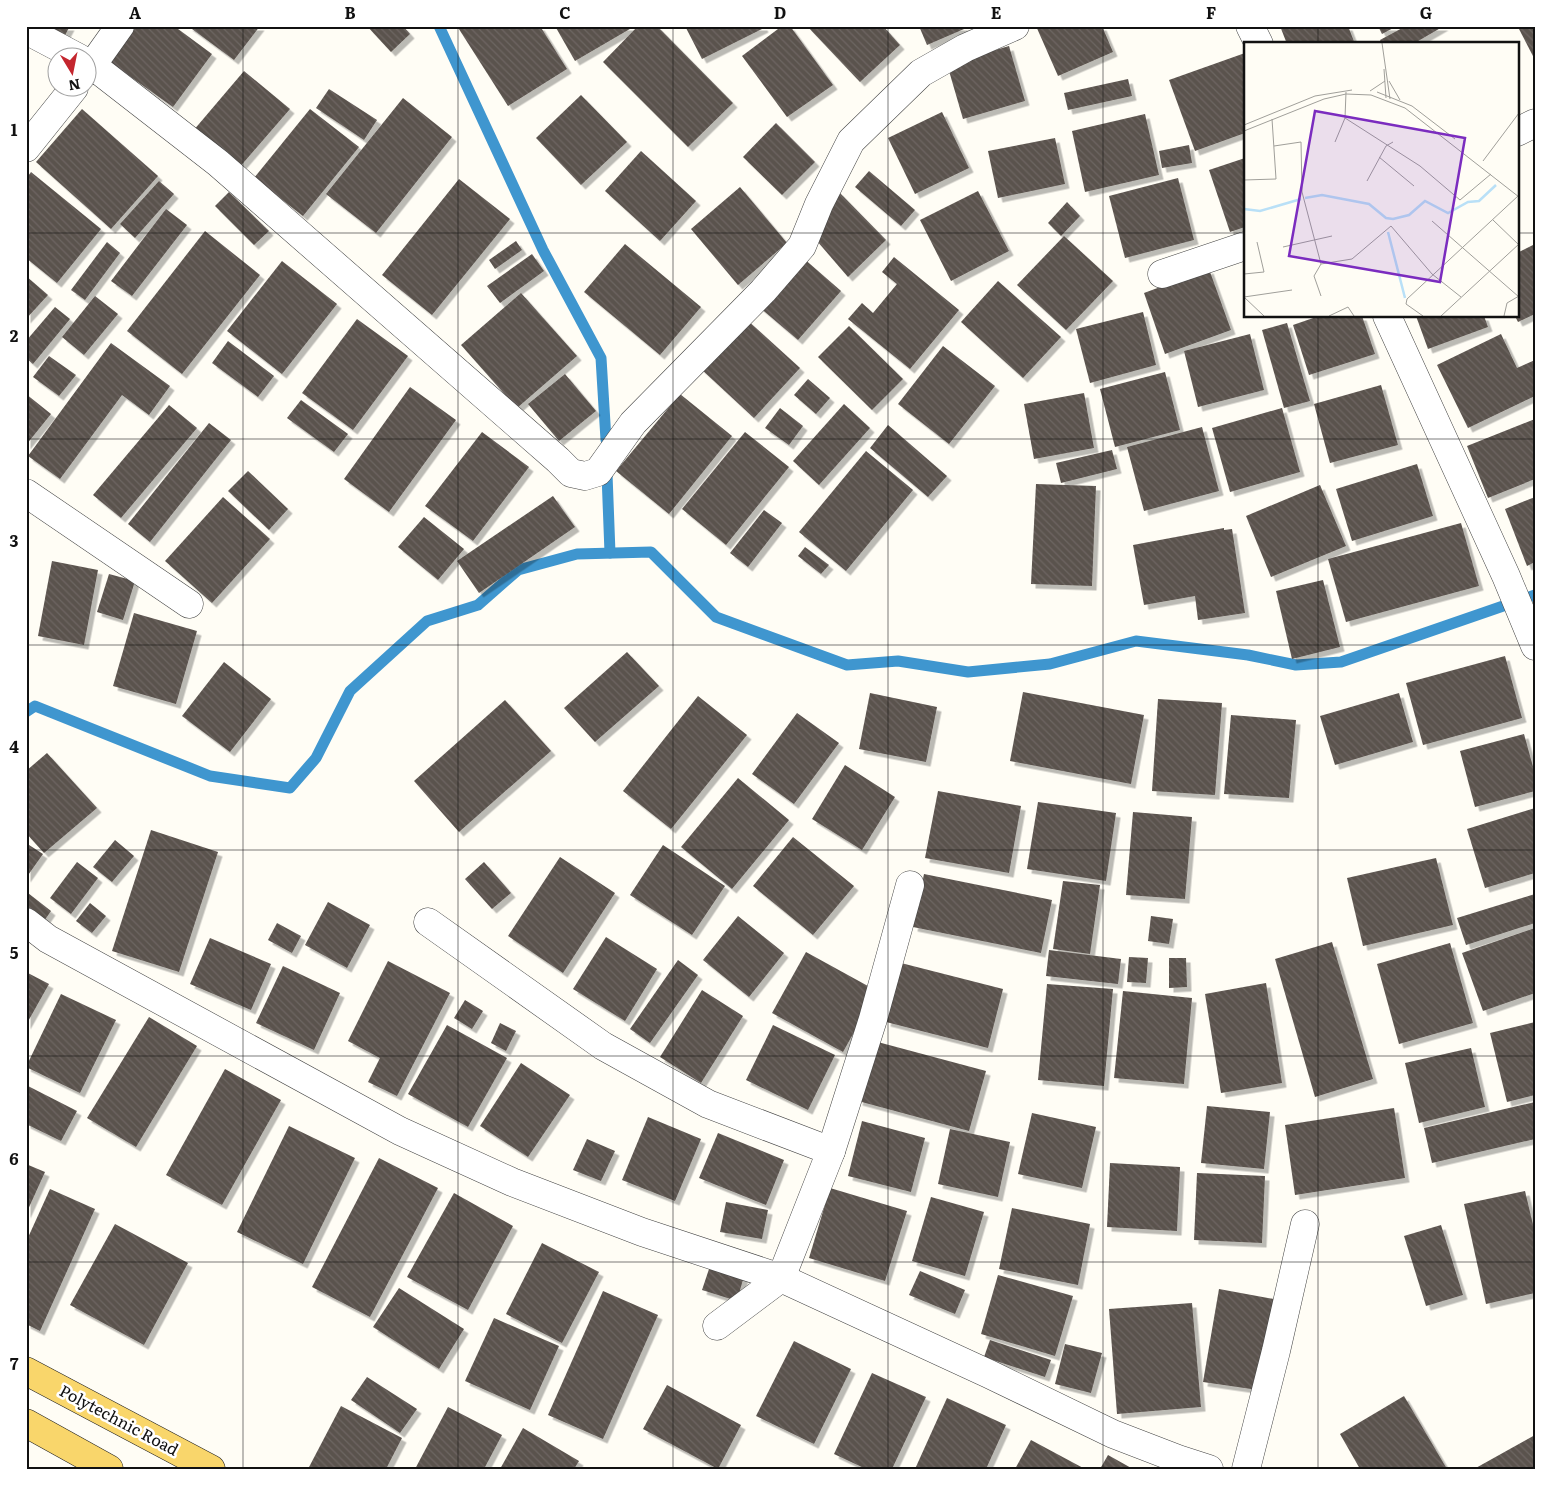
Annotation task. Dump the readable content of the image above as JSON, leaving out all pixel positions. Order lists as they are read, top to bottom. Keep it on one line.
{"streets":{"main road":["Polytechnic Road"]},"north":"bottom","grid":{"columns":["A","B","C","D","E","F","G"],"rows":["1","2","3","4","5","6","7"]}}
